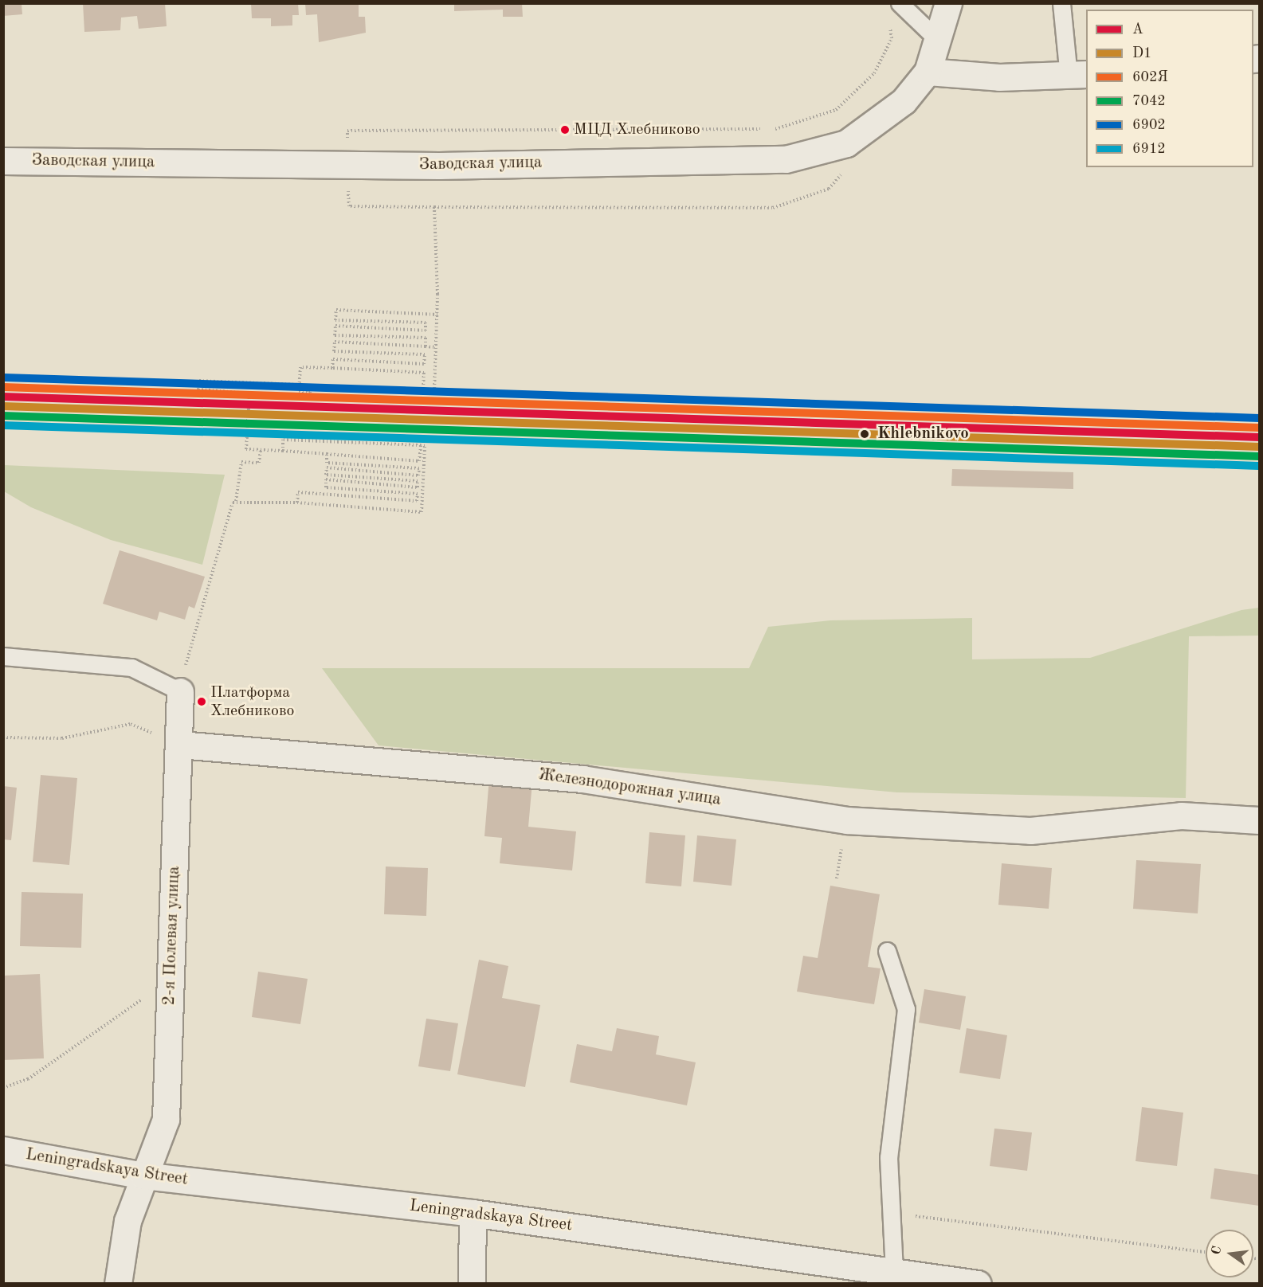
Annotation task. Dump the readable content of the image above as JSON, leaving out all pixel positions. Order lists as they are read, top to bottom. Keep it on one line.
{"streets":{"street":["Заводская улица","Железнодорожная улица","2-я Полевая улица","Leningradskaya Street"]},"crossings":[["Железнодорожная улица","2-я Полевая улица"],["2-я Полевая улица","Leningradskaya Street"]],"places":["МЦД Хлебниково","Khlebnikovo","Платформа Хлебниково"],"lines":["transit line 6902","transit line 602Я","transit line A","transit line D1","transit line 7042","transit line 6912"],"legend":["A","D1","602Я","7042","6902","6912"],"north":"left"}
